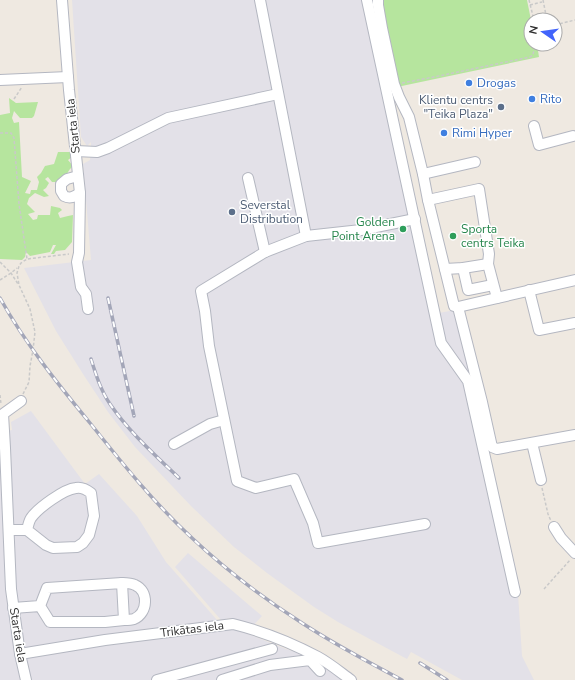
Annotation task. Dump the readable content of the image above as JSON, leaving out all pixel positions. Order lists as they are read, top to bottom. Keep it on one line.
{"streets":{"street":["Starta iela","Trikātas iela"]},"crossings":[["Starta iela","Trikātas iela"]],"places":["Drogas","Rito","Klientu centrs \"Teika Plaza\"","Rimi Hyper","Severstal Distribution","Golden Point Arena","Sporta centrs Teika"],"north":"left"}
